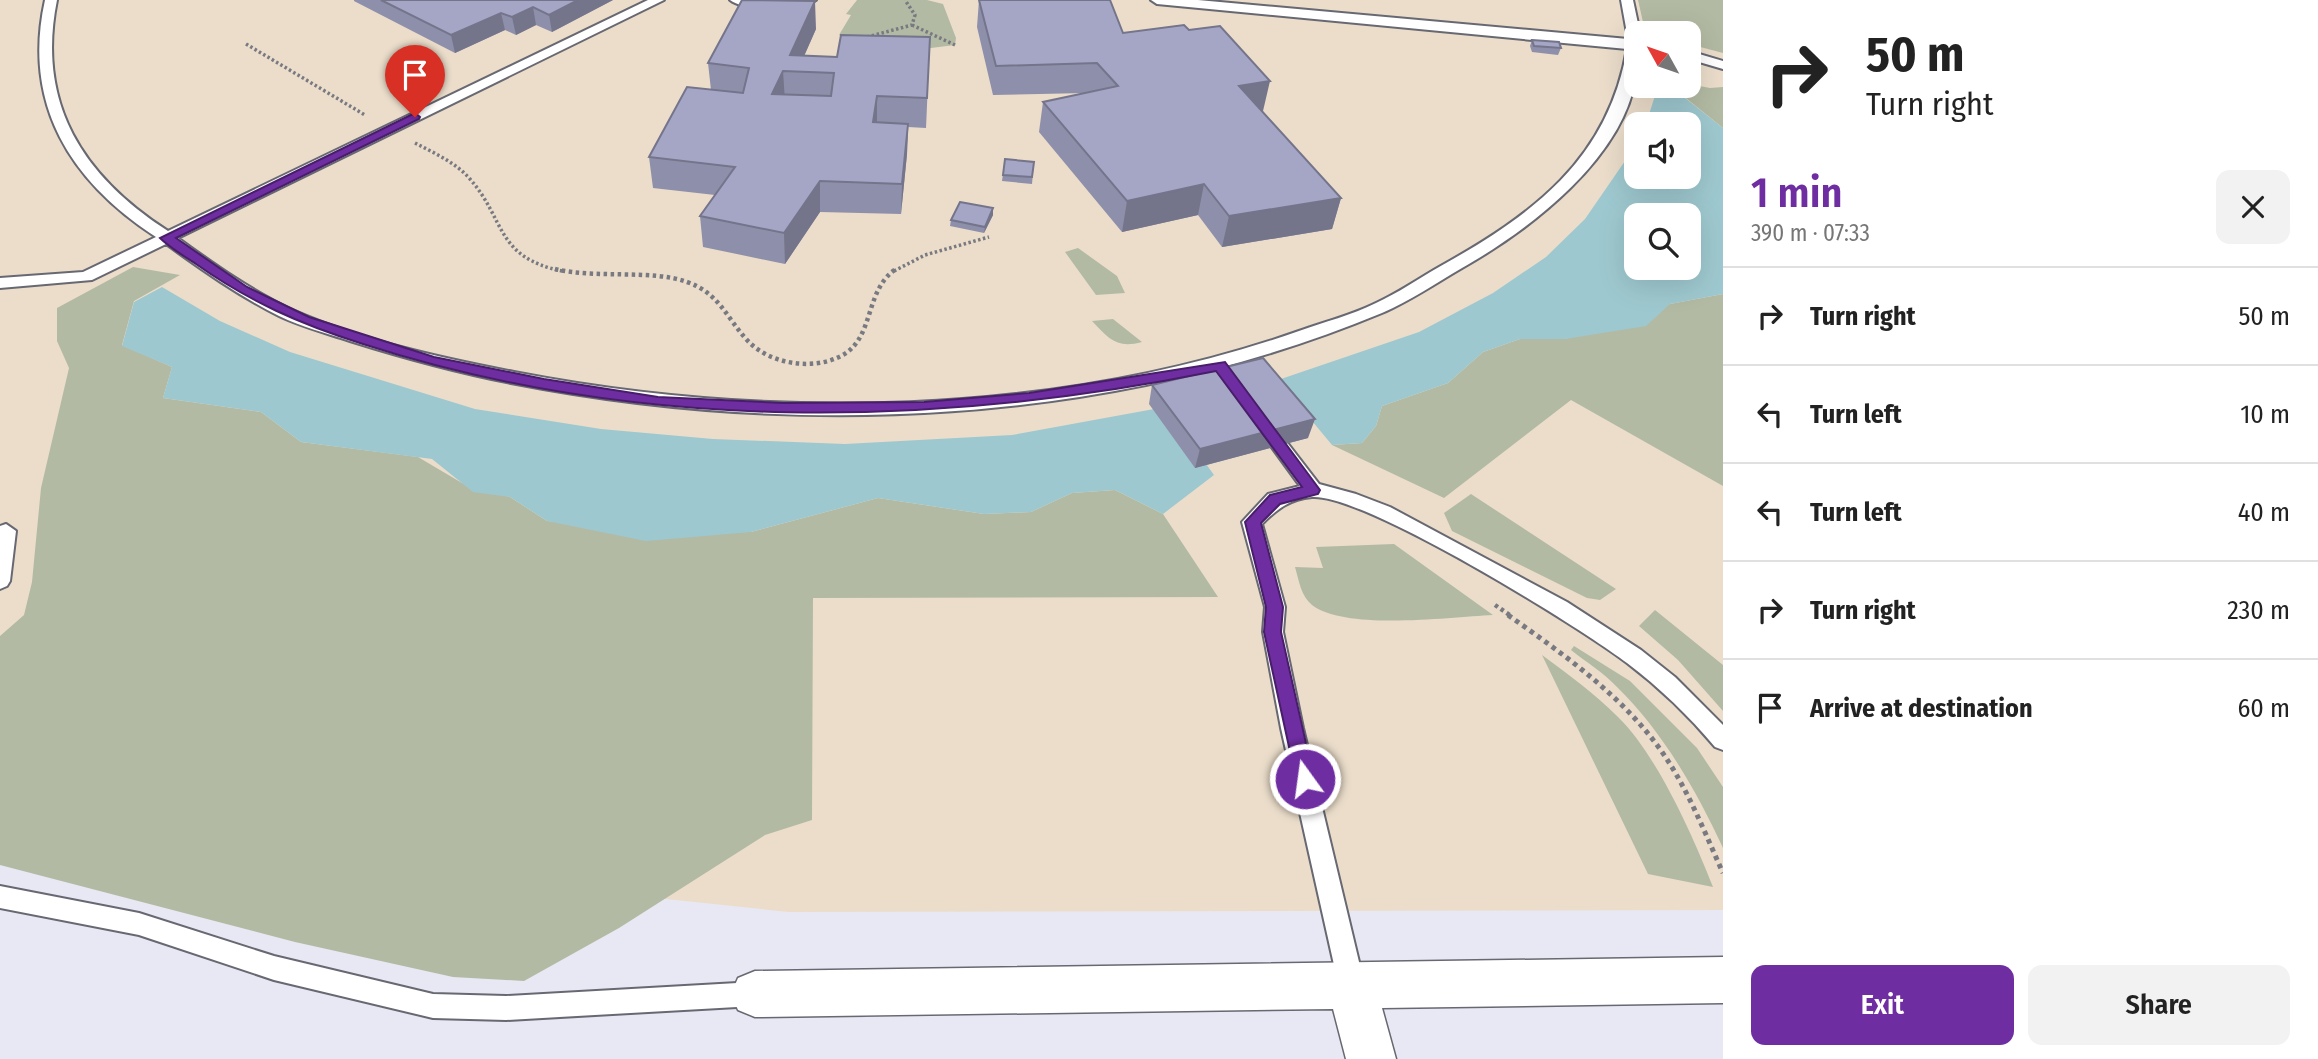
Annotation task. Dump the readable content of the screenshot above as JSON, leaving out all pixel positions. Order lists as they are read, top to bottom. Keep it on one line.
{"north":"top left","page":{"turn":["50 m","Turn right"],"heading":["1 min","390 m · 07:33"],"list":[{"name":"Turn right","value":"50 m"},{"name":"Turn left","value":"10 m"},{"name":"Turn left","value":"40 m"},{"name":"Turn right","value":"230 m"},{"name":"Arrive at destination","value":"60 m"}],"buttons":["Exit","Share"]}}
